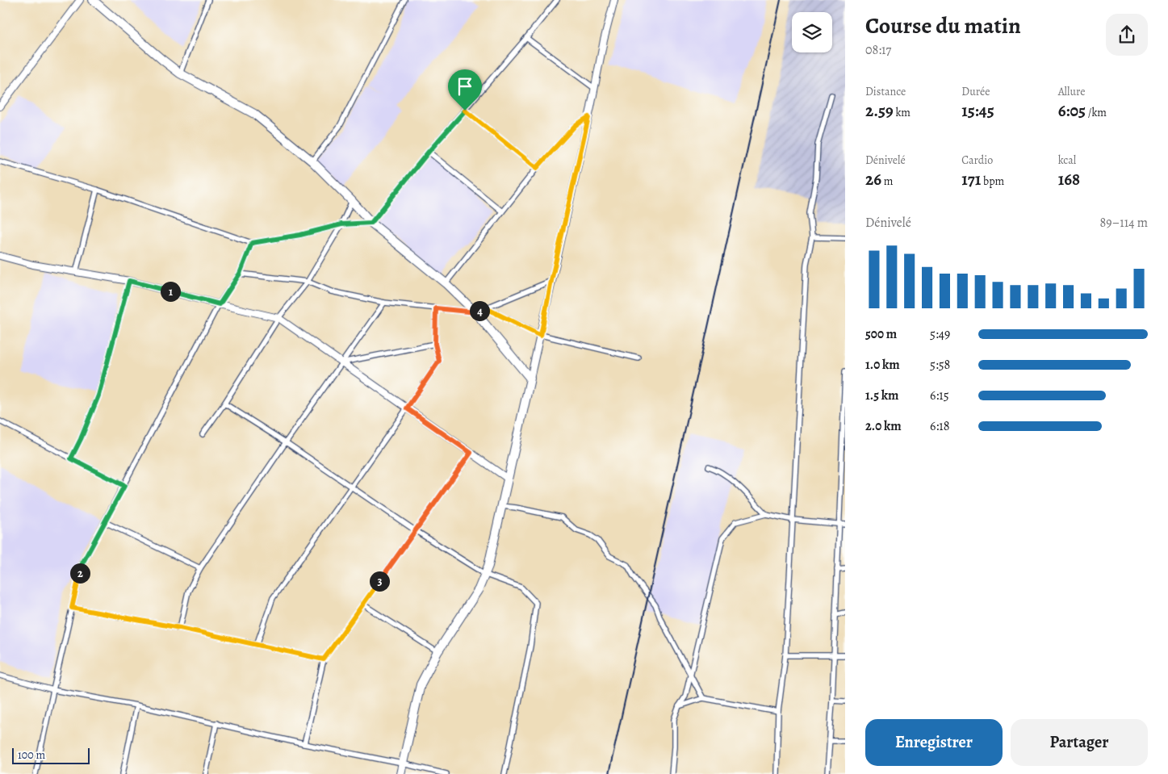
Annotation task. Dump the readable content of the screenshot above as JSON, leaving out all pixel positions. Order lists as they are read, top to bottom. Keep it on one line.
{"scale_bar":"100 m","page":{"heading":["Course du matin","08:17"],"stats":[["Distance","2.59 km"],["Durée","15:45"],["Allure","6:05 /km"],["Dénivelé","26 m"],["Cardio","171 bpm"],["kcal","168"]],"chart":["Dénivelé","89–114 m"],"pins":["1","4","2","3"],"list":[{"name":"500 m","note":"5:49"},{"name":"1.0 km","note":"5:58"},{"name":"1.5 km","note":"6:15"},{"name":"2.0 km","note":"6:18"}],"buttons":["Enregistrer","Partager"],"scale":"100 m"}}
